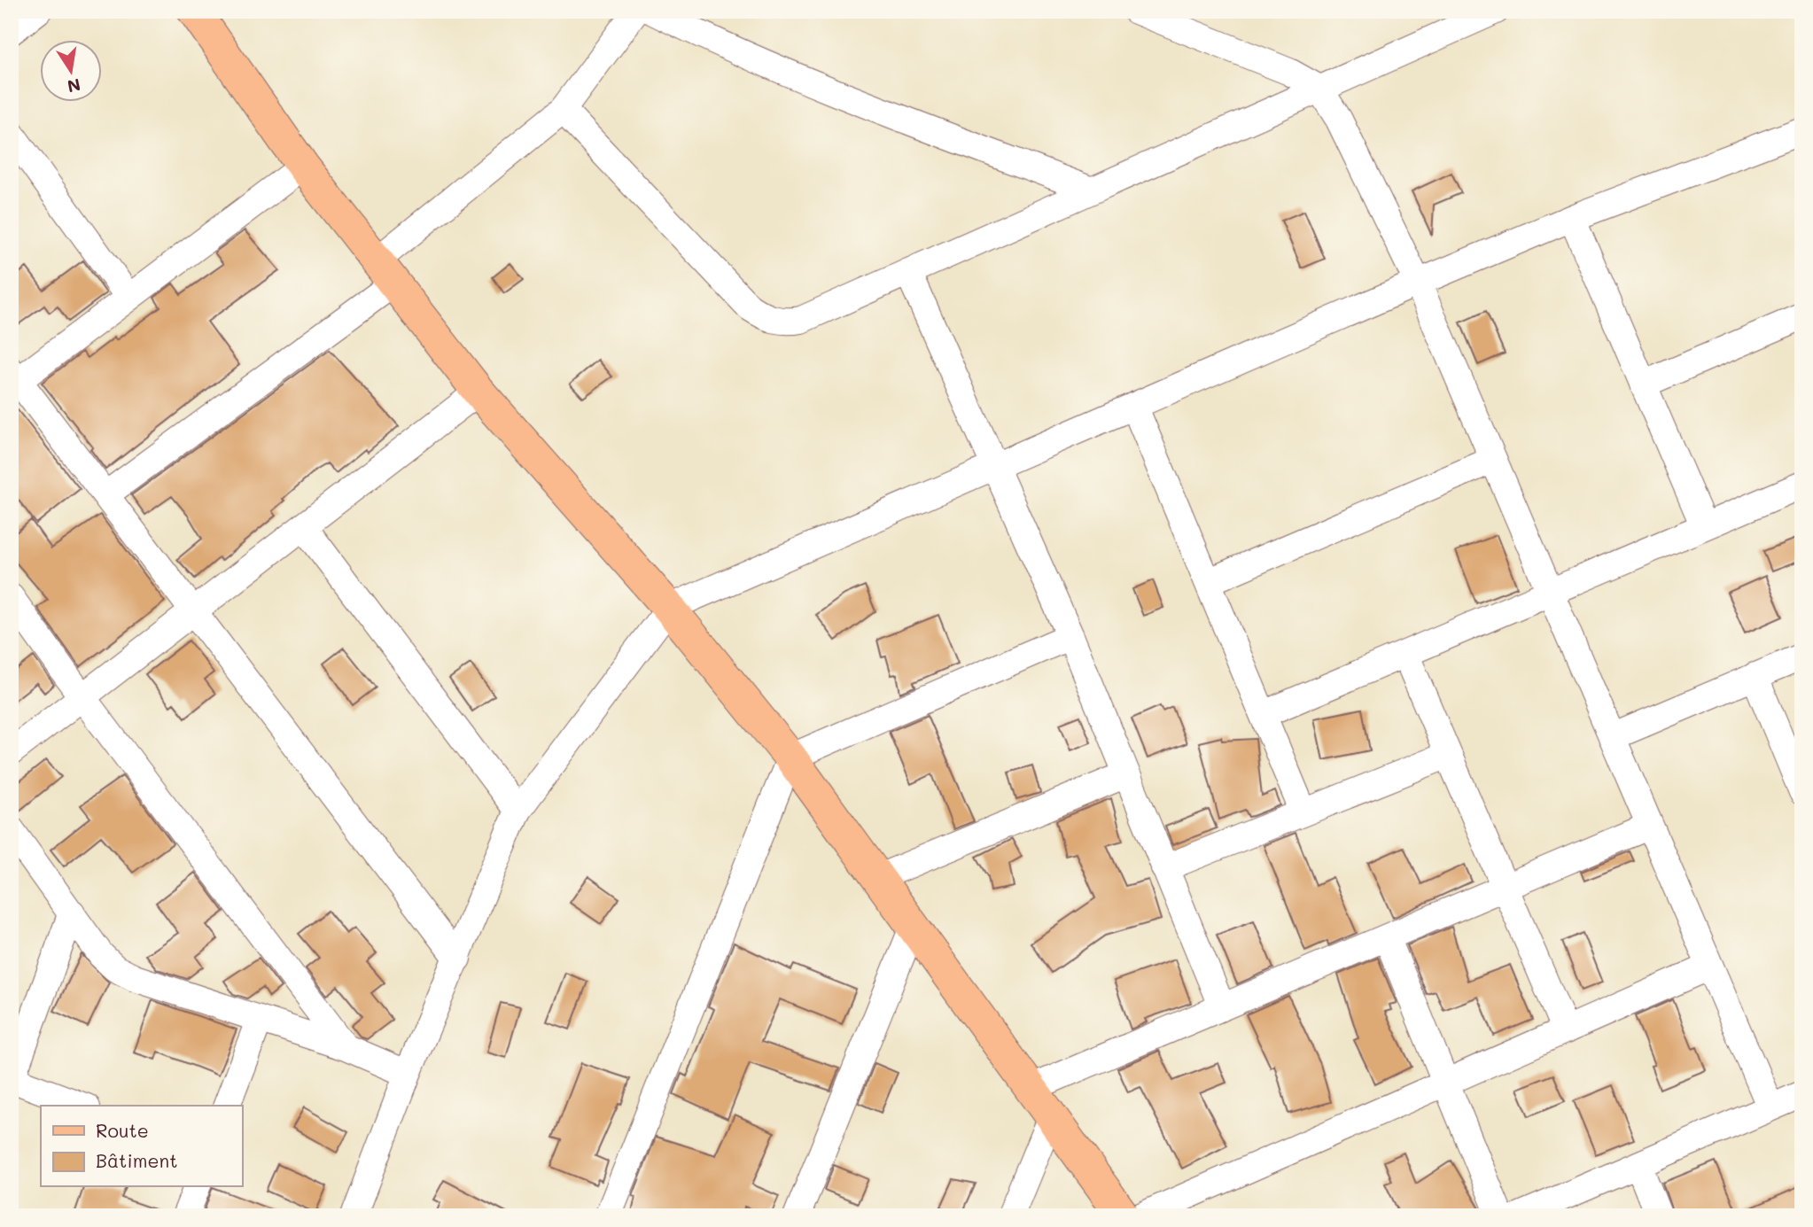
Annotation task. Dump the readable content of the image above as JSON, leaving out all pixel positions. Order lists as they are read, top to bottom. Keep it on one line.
{"legend":["Route","Bâtiment"],"north":"bottom"}
